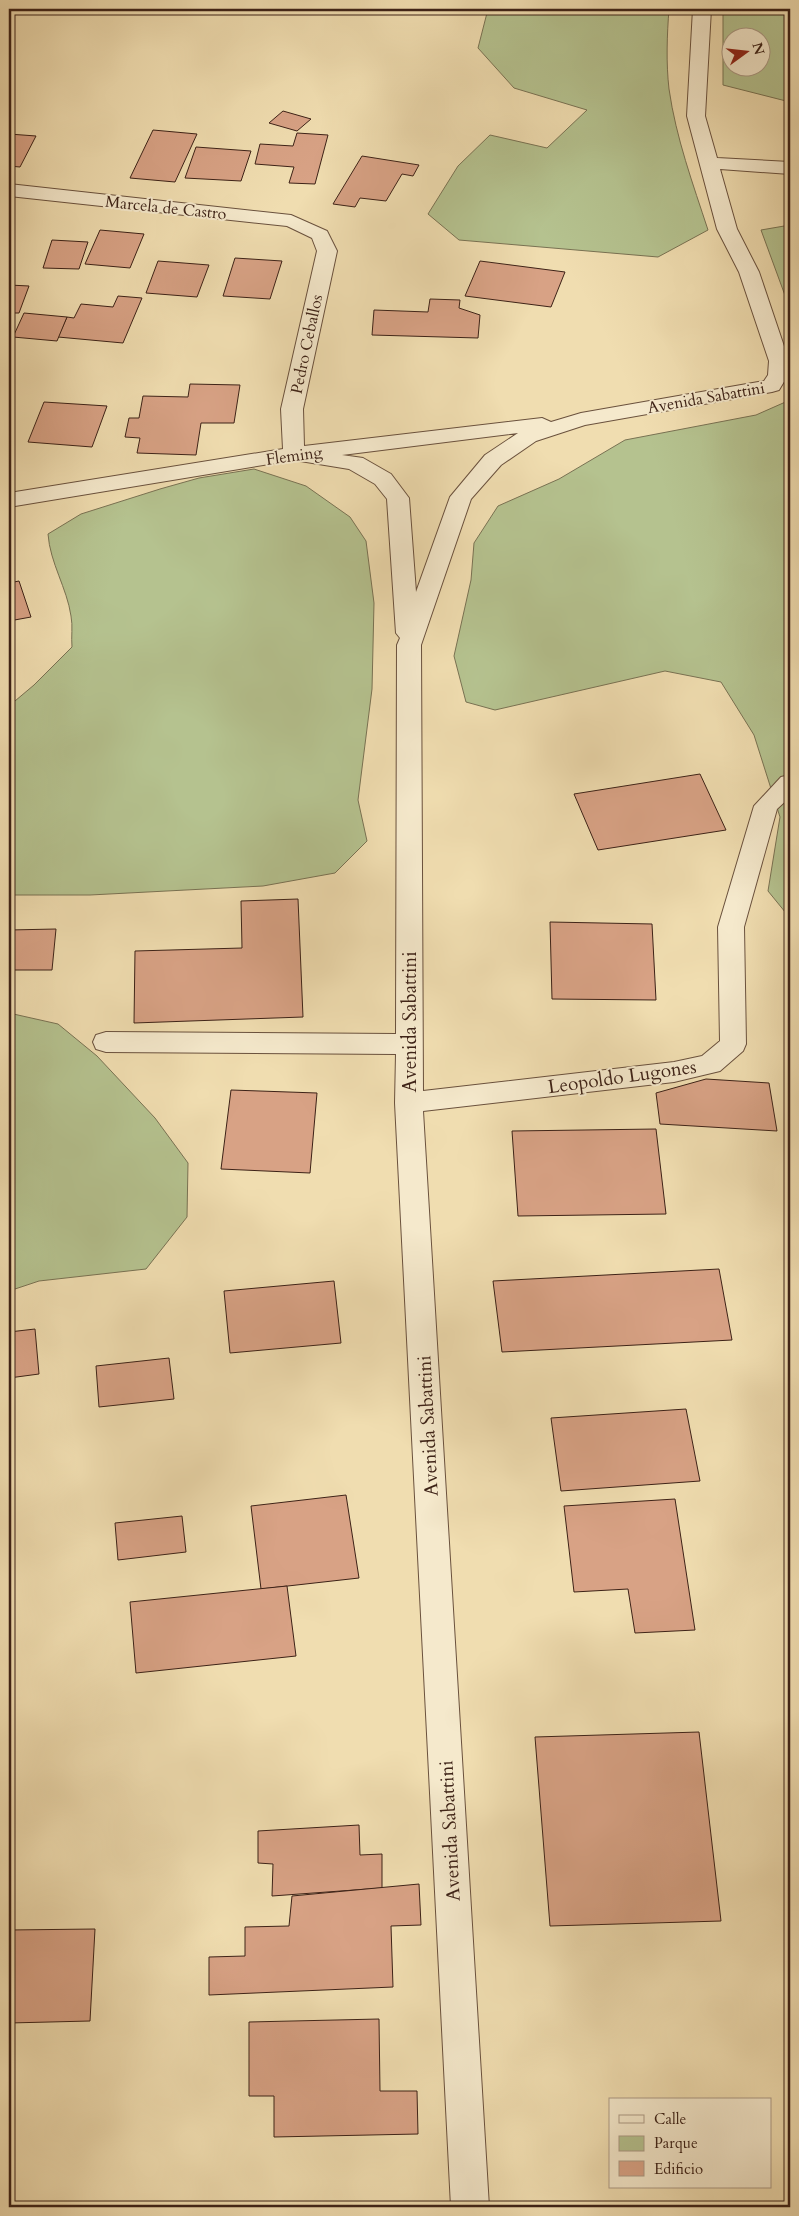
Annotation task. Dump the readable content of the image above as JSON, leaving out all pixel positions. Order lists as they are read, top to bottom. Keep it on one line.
{"streets":{"street":["Marcela de Castro","Pedro Ceballos","Avenida Sabattini","Fleming","Leopoldo Lugones"]},"crossings":[["Marcela de Castro","Pedro Ceballos"],["Pedro Ceballos","Avenida Sabattini"],["Pedro Ceballos","Fleming"],["Avenida Sabattini","Fleming"],["Avenida Sabattini","Leopoldo Lugones"]],"legend":["Calle","Parque","Edificio"],"north":"right"}
